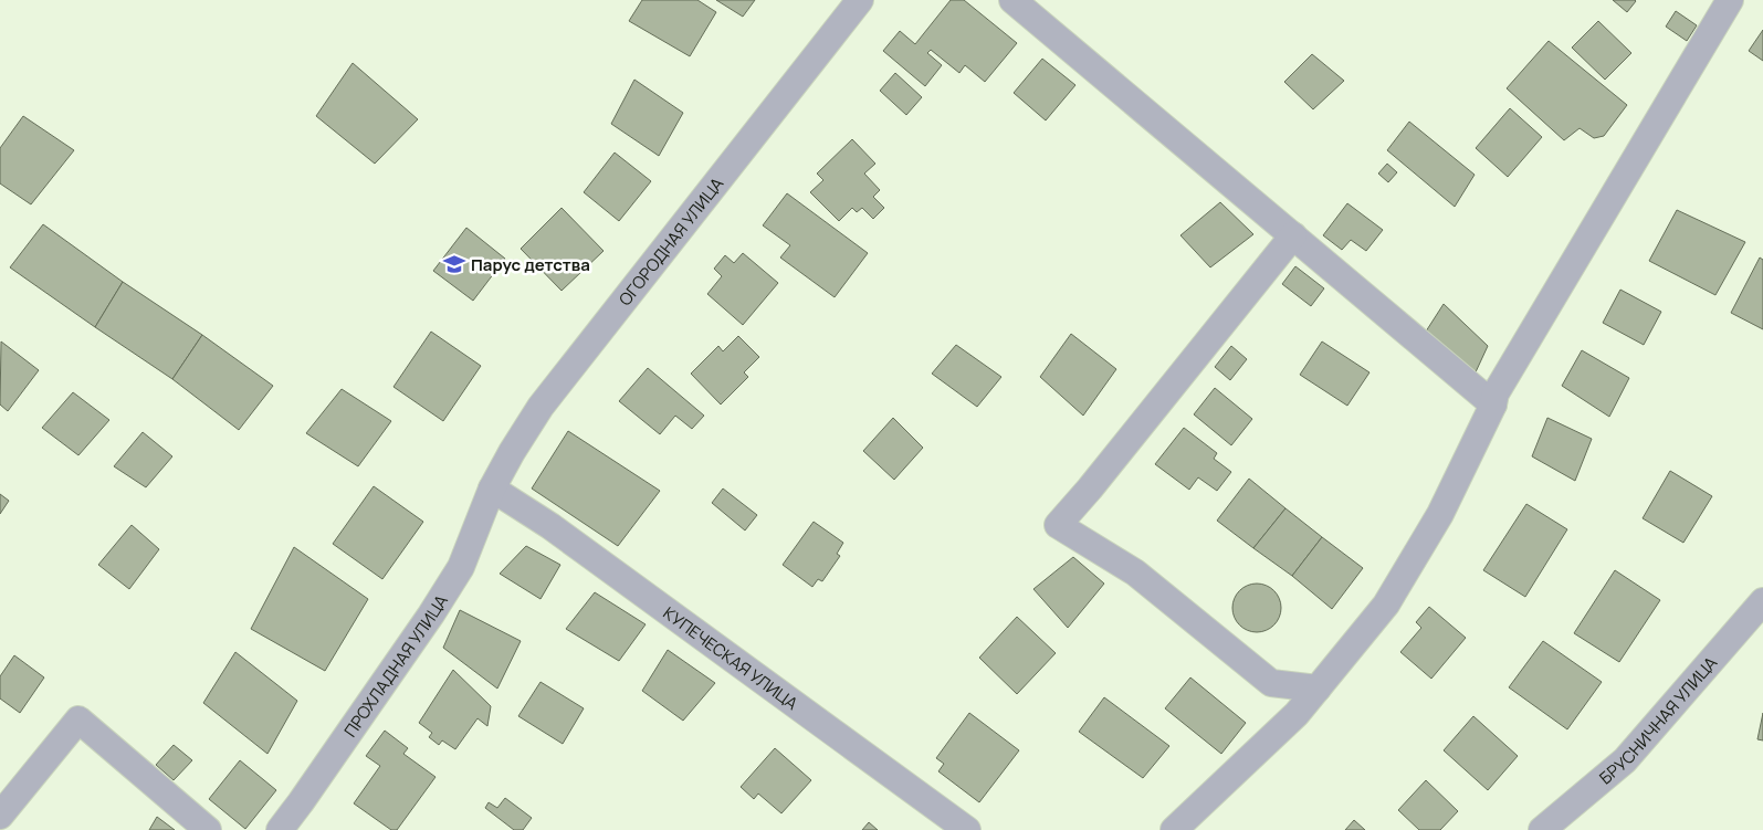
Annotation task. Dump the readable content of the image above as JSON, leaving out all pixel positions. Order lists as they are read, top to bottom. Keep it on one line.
{"streets":{"street":["ОГОРОДНАЯ УЛИЦА","КУПЕЧЕСКАЯ УЛИЦА","ПРОХЛАДНАЯ УЛИЦА","БРУСНИЧНАЯ УЛИЦА"]},"crossings":[["ОГОРОДНАЯ УЛИЦА","КУПЕЧЕСКАЯ УЛИЦА"],["ОГОРОДНАЯ УЛИЦА","ПРОХЛАДНАЯ УЛИЦА"],["КУПЕЧЕСКАЯ УЛИЦА","ПРОХЛАДНАЯ УЛИЦА"]],"places":{"school or university":["Парус детства"]}}
